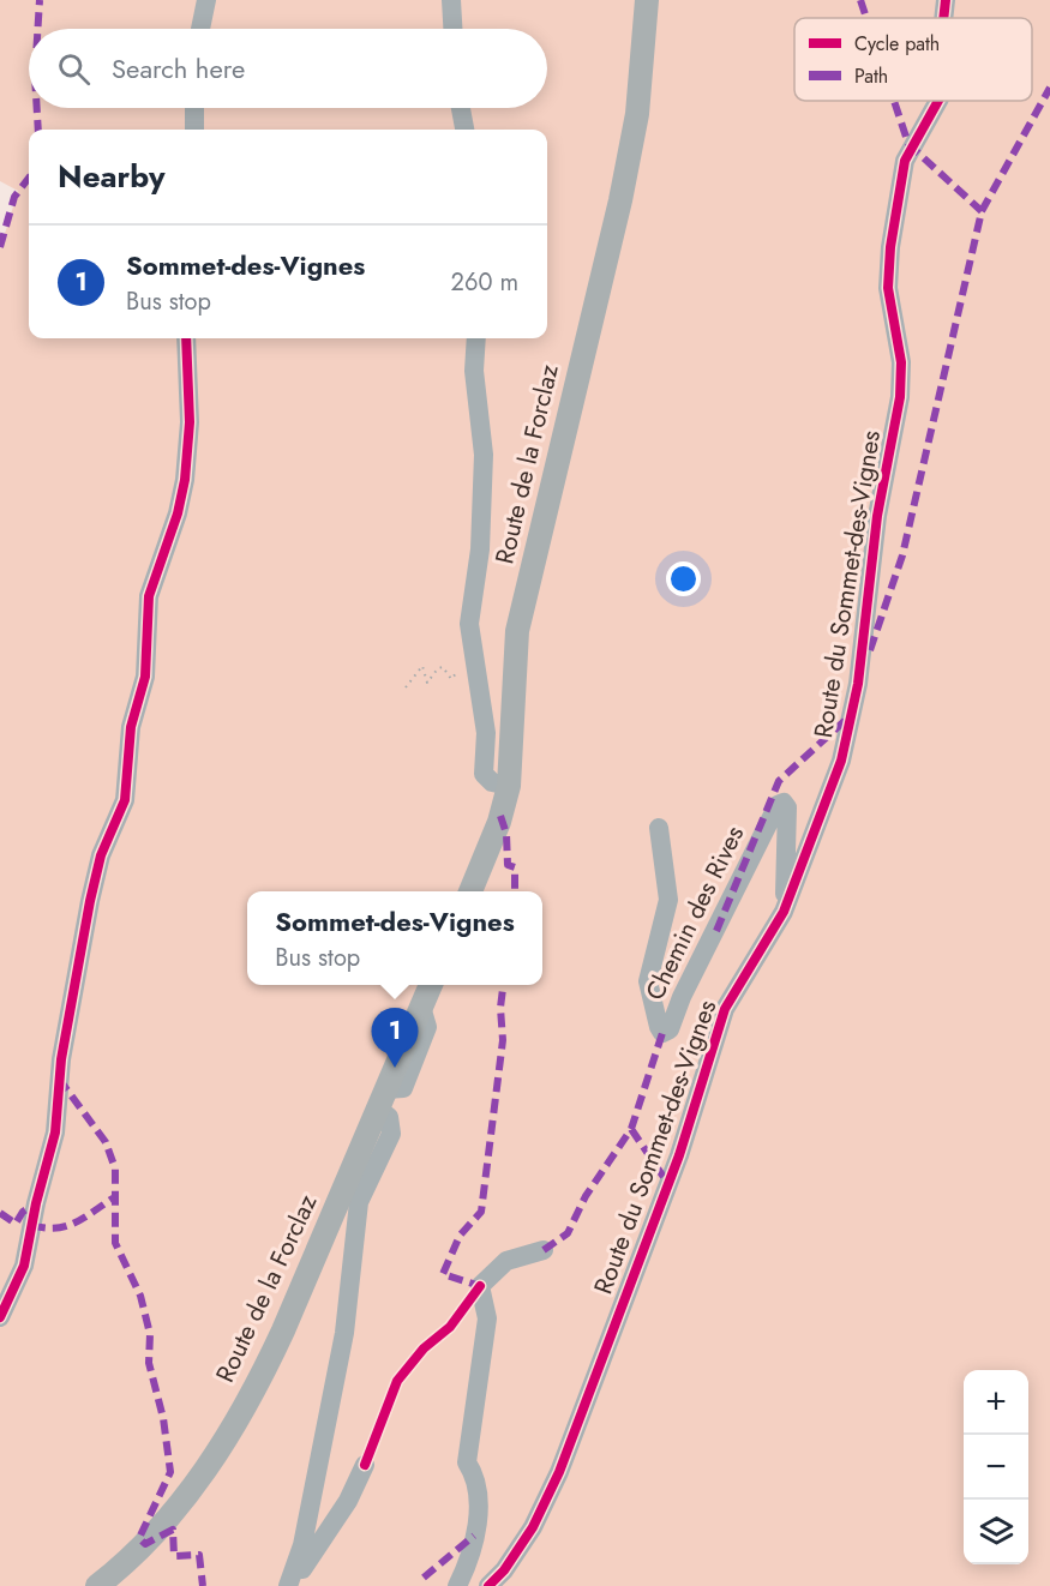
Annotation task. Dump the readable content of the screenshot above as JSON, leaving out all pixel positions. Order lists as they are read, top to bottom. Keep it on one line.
{"streets":{"main road":["Route de la Forclaz"],"street":["Route du Sommet-des-Vignes","Chemin des Rives"]},"crossings":[["Route du Sommet-des-Vignes","Chemin des Rives"]],"legend":["Cycle path","Path"],"page":{"search":"Search here","heading":"Nearby","list":[{"mark":"1","name":"Sommet-des-Vignes","note":"Bus stop","value":"260 m"}],"popup":["Sommet-des-Vignes","Bus stop"],"pins":"1","map_buttons":["+","−"]}}
